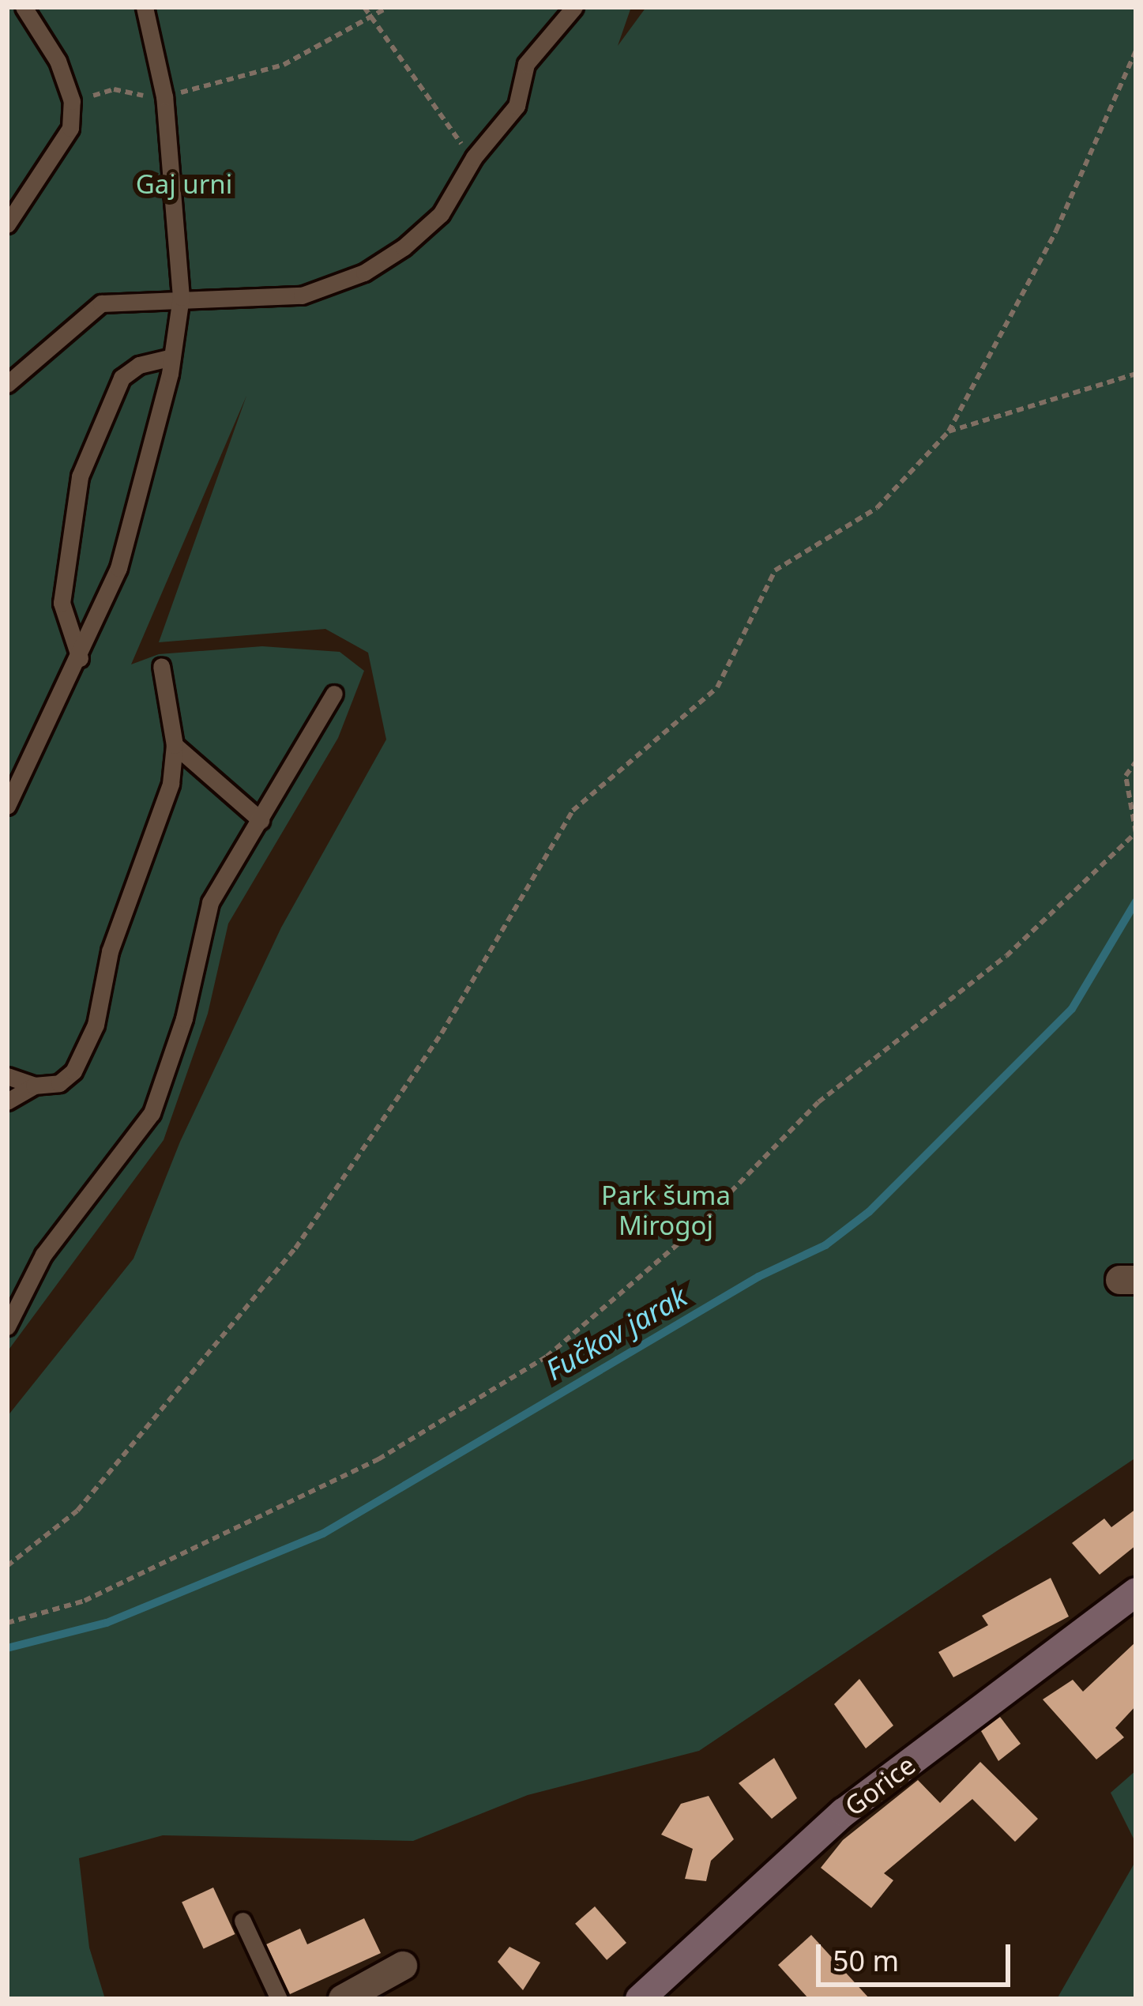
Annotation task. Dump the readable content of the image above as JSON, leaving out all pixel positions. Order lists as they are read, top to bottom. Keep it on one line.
{"streets":{"street":["Gorice"]},"water":["Fučkov jarak"],"parks":["Gaj urni","Park šuma Mirogoj"],"scale_bar":"50 m"}
